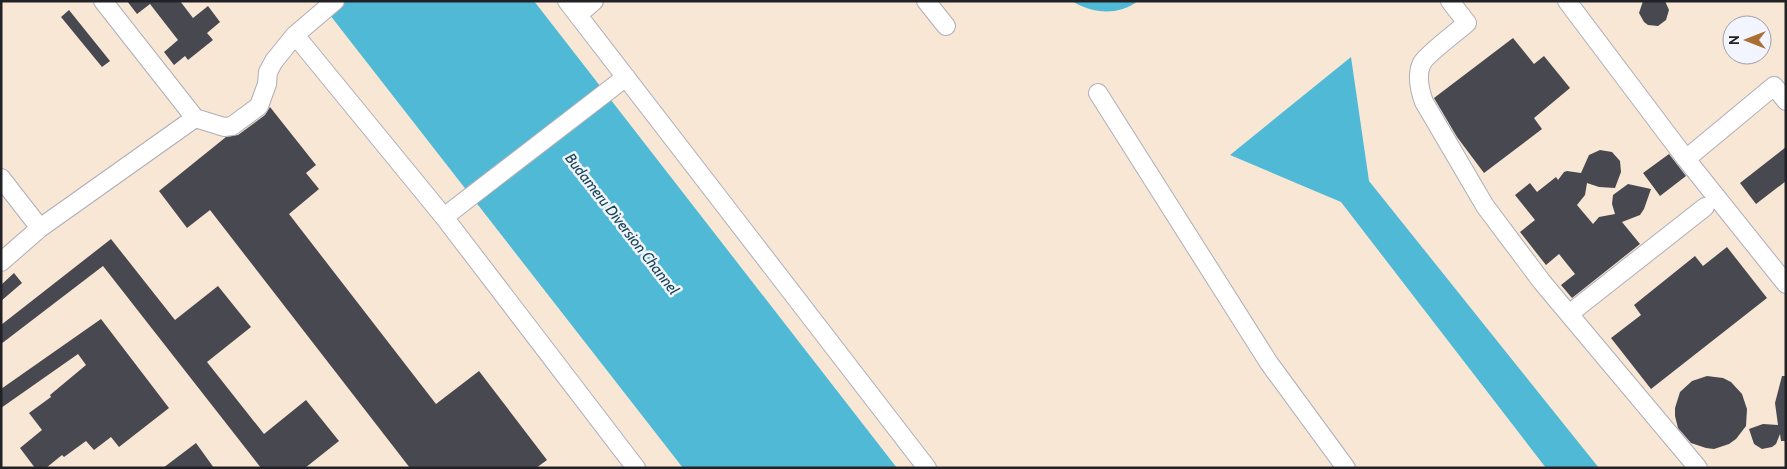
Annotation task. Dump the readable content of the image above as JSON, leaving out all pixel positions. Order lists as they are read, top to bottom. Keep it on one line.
{"water":["Budameru Diversion Channel"],"north":"left"}
